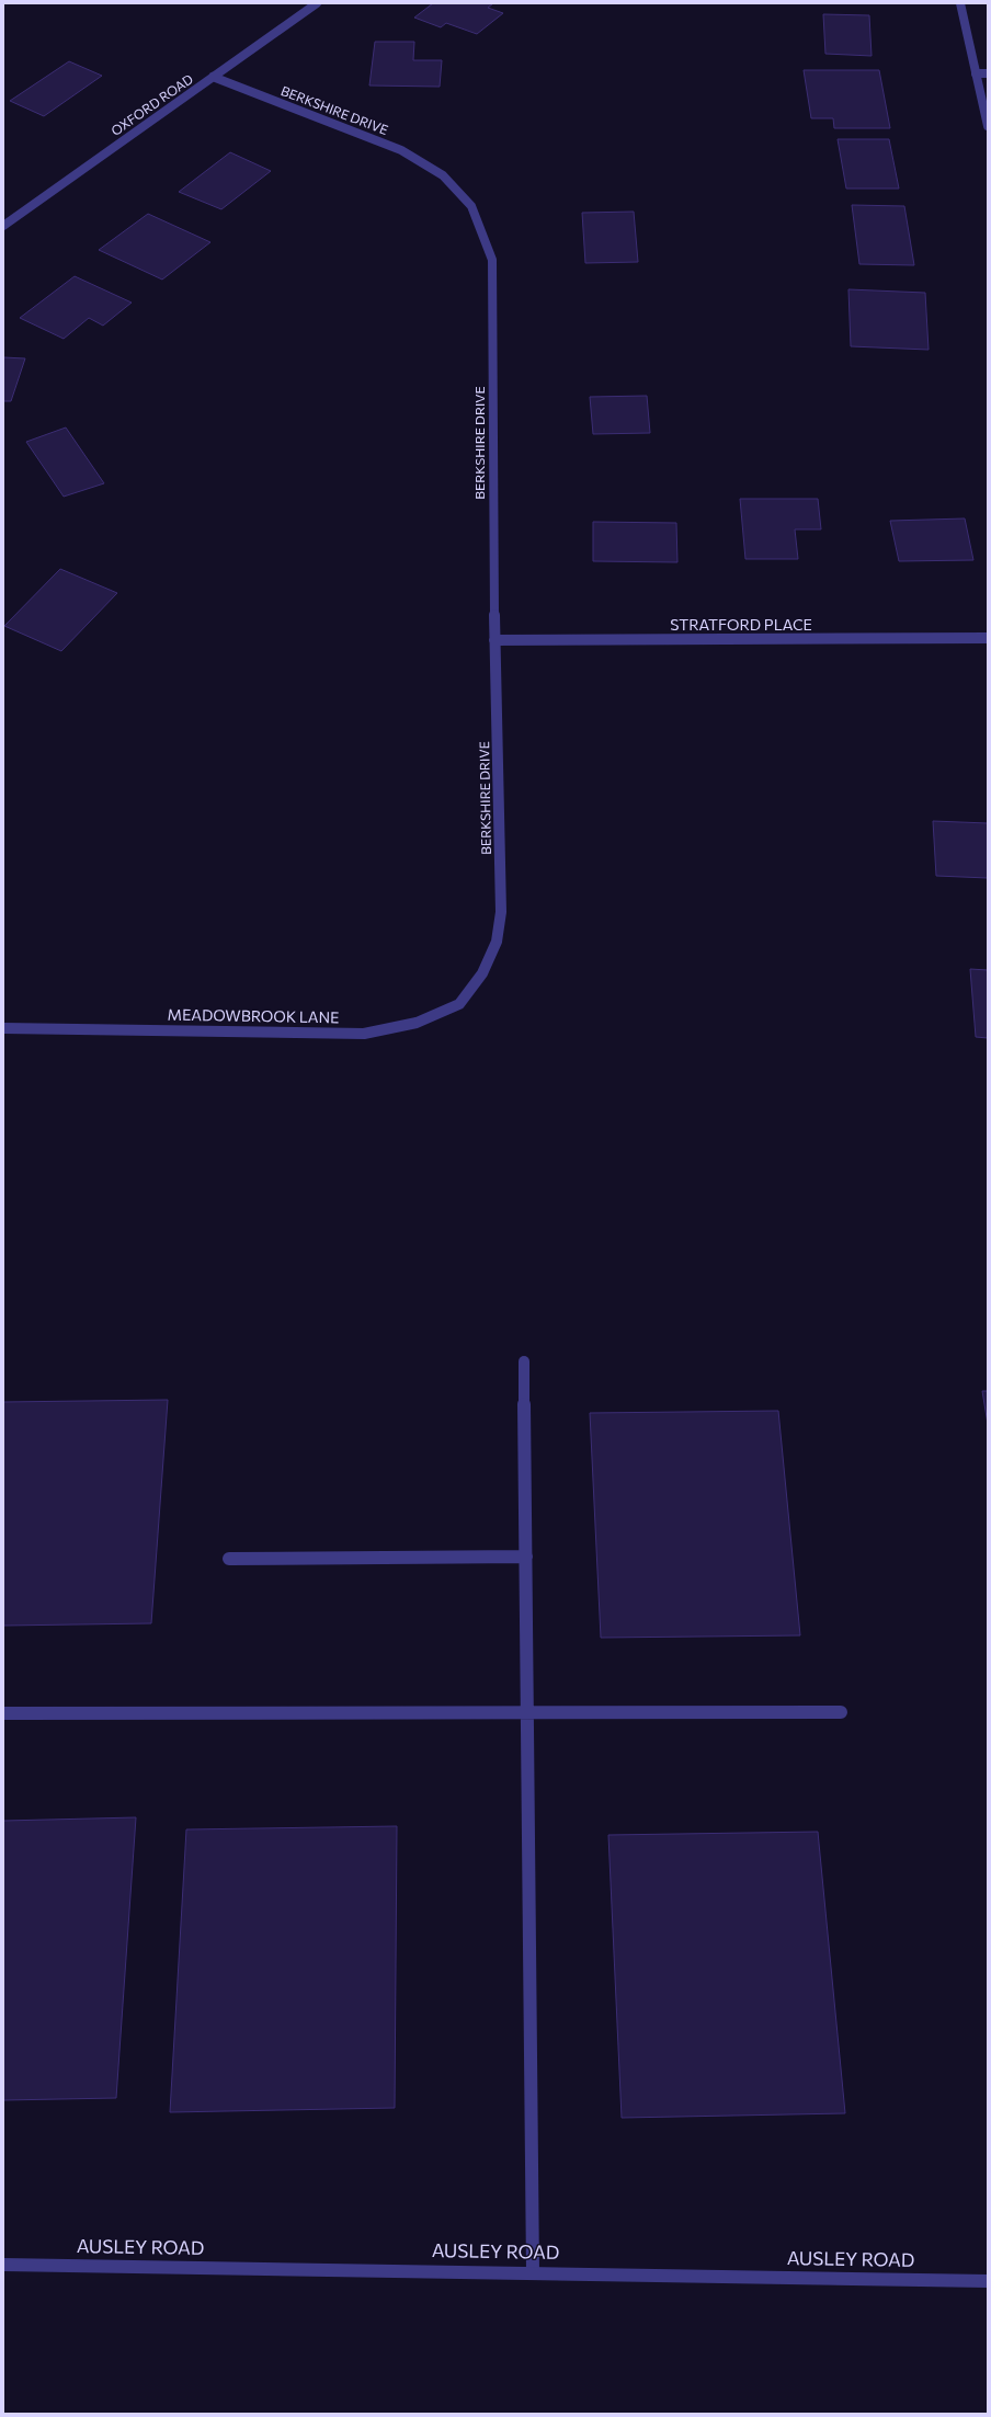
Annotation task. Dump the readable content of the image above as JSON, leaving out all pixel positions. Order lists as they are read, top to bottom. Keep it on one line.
{"streets":{"street":["OXFORD ROAD","BERKSHIRE DRIVE","STRATFORD PLACE","MEADOWBROOK LANE","AUSLEY ROAD"]},"crossings":[["OXFORD ROAD","BERKSHIRE DRIVE"],["BERKSHIRE DRIVE","STRATFORD PLACE"],["BERKSHIRE DRIVE","MEADOWBROOK LANE"]]}
